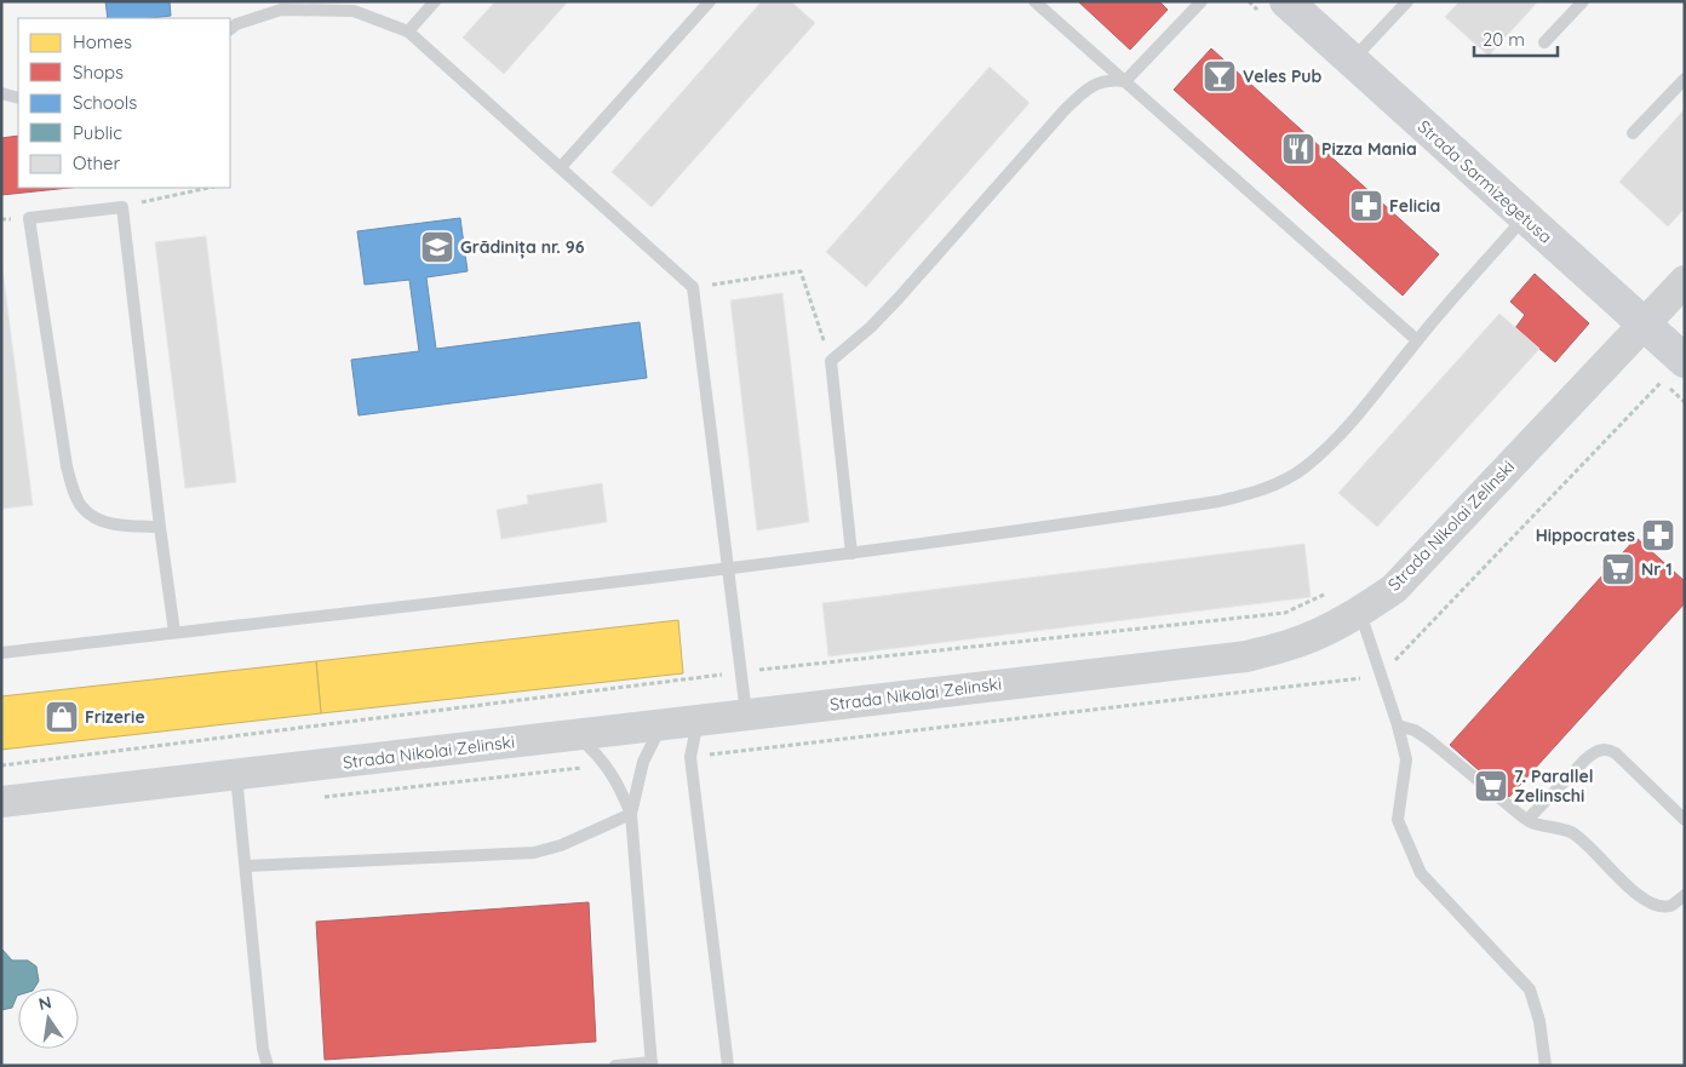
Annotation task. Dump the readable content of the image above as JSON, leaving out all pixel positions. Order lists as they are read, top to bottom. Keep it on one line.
{"streets":{"main road":["Strada Sarmizegetusa"],"street":["Strada Nikolai Zelinski"]},"crossings":[["Strada Sarmizegetusa","Strada Nikolai Zelinski"]],"places":{"bar":["Veles Pub"],"restaurant":["Pizza Mania"],"pharmacy":["Felicia","Hippocrates"],"school or university":["Grădinița nr. 96"],"supermarket":["Nr 1","7. Parallel Zelinschi"],"shop":["Frizerie"]},"legend":["Homes","Shops","Schools","Public","Other"],"scale_bar":"20 m","north":"top"}
